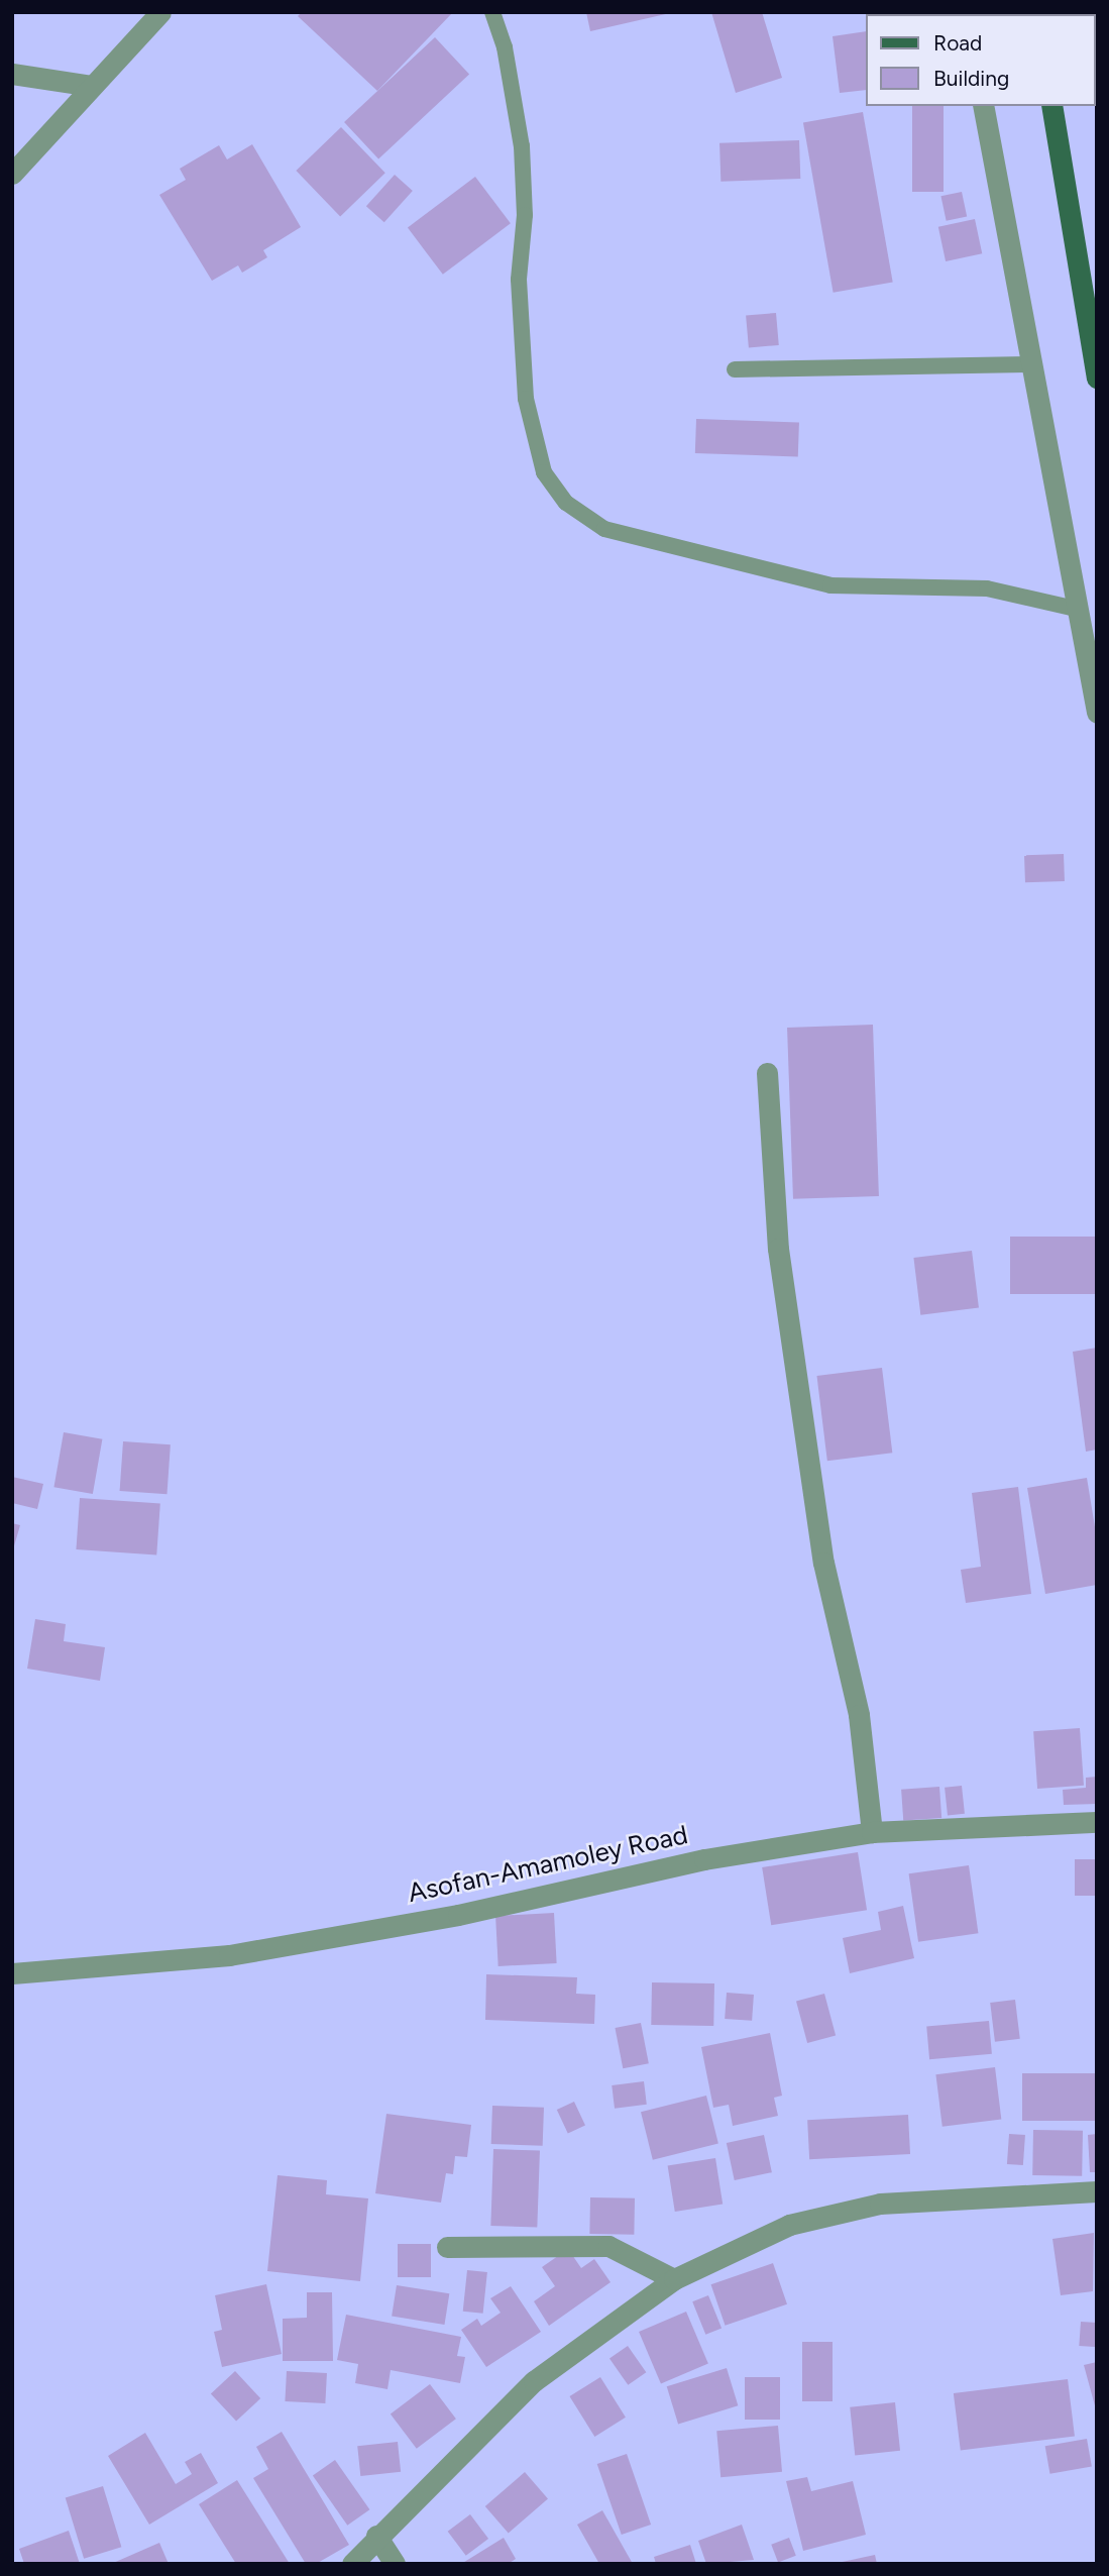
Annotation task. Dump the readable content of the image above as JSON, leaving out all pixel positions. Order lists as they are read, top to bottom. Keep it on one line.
{"streets":{"street":["Asofan-Amamoley Road"]},"legend":["Road","Building"]}
